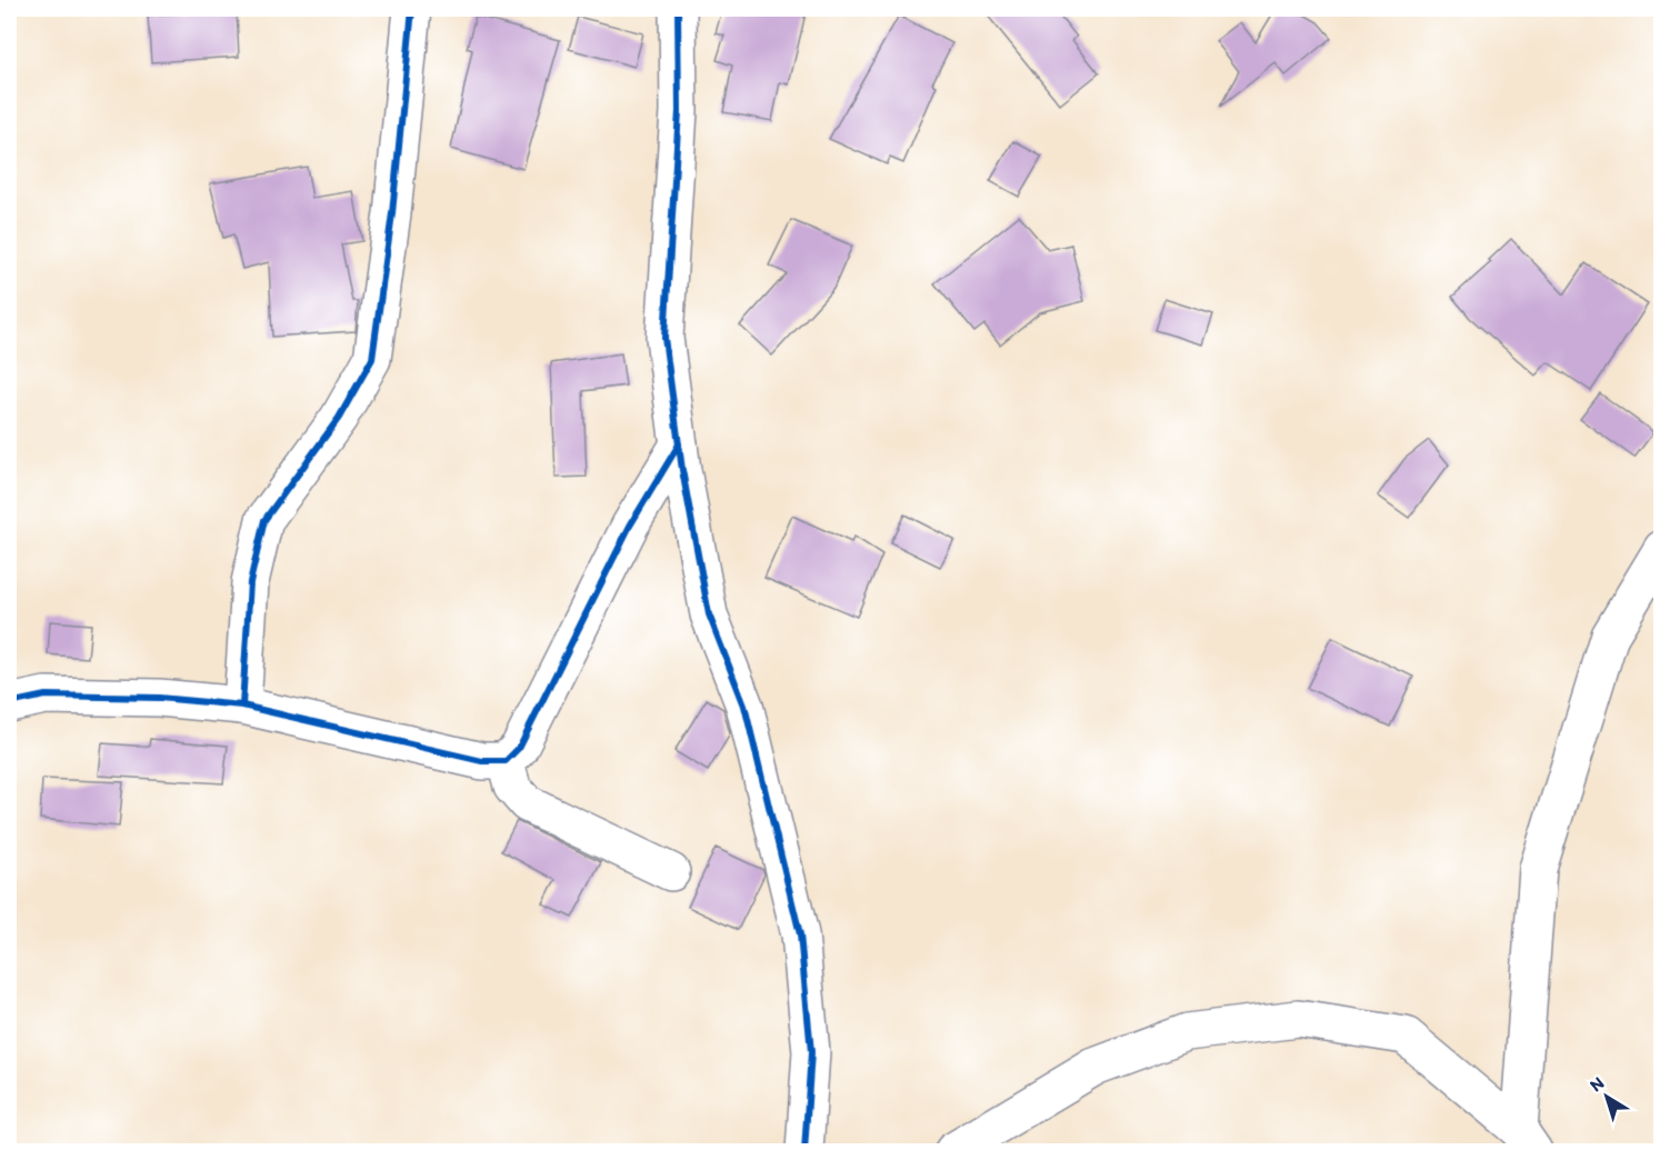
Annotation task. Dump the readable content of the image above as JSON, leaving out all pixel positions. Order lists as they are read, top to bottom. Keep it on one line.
{"north":"top left"}
